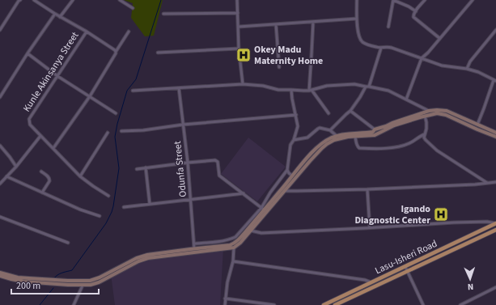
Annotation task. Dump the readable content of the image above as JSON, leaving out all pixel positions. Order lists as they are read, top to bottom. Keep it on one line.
{"streets":{"main road":["Lasu-Isheri Road"],"street":["Kunle Akinsanya Street","Odunfa Street"]},"places":{"hospital":["Okey Madu Maternity Home","Igando Diagnostic Center"]},"scale_bar":"200 m","north":"bottom"}
